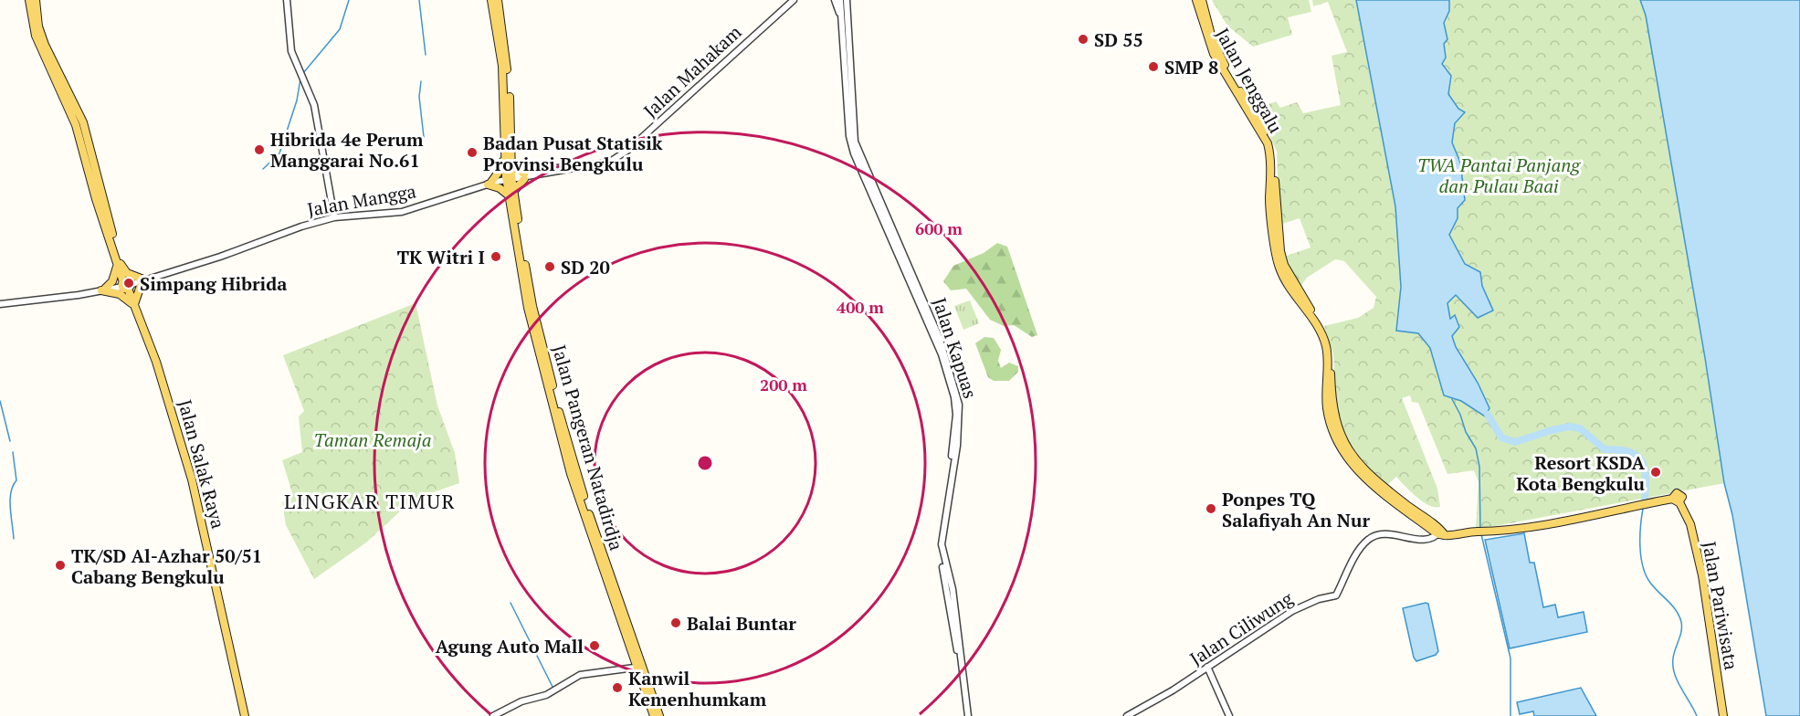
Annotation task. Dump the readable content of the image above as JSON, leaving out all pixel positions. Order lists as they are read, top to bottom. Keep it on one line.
{"streets":{"main road":["Jalan Jenggalu","Jalan Pangeran Natadirdja","Jalan Salak Raya","Jalan Pariwisata"],"street":["Jalan Mahakam","Jalan Mangga","Jalan Kapuas","Jalan Ciliwung"]},"crossings":[["Jalan Mahakam","Jalan Mangga"],["Jalan Jenggalu","Jalan Pariwisata"],["Jalan Jenggalu","Jalan Ciliwung"],["Jalan Mangga","Jalan Pangeran Natadirdja"],["Jalan Mangga","Jalan Salak Raya"],["Jalan Pariwisata","Jalan Ciliwung"]],"districts":["LINGKAR TIMUR"],"parks":["TWA Pantai Panjang dan Pulau Baai","Taman Remaja"],"places":["SD 55","SMP 8","Hibrida 4e Perum Manggarai No.61","Badan Pusat Statisik Provinsi Bengkulu","TK Witri I","SD 20","Simpang Hibrida","Resort KSDA Kota Bengkulu","Ponpes TQ Salafiyah An Nur","TK/SD Al-Azhar 50/51 Cabang Bengkulu","Balai Buntar","Agung Auto Mall","Kanwil Kemenhumkam"],"rings":["600 m","400 m","200 m"]}
